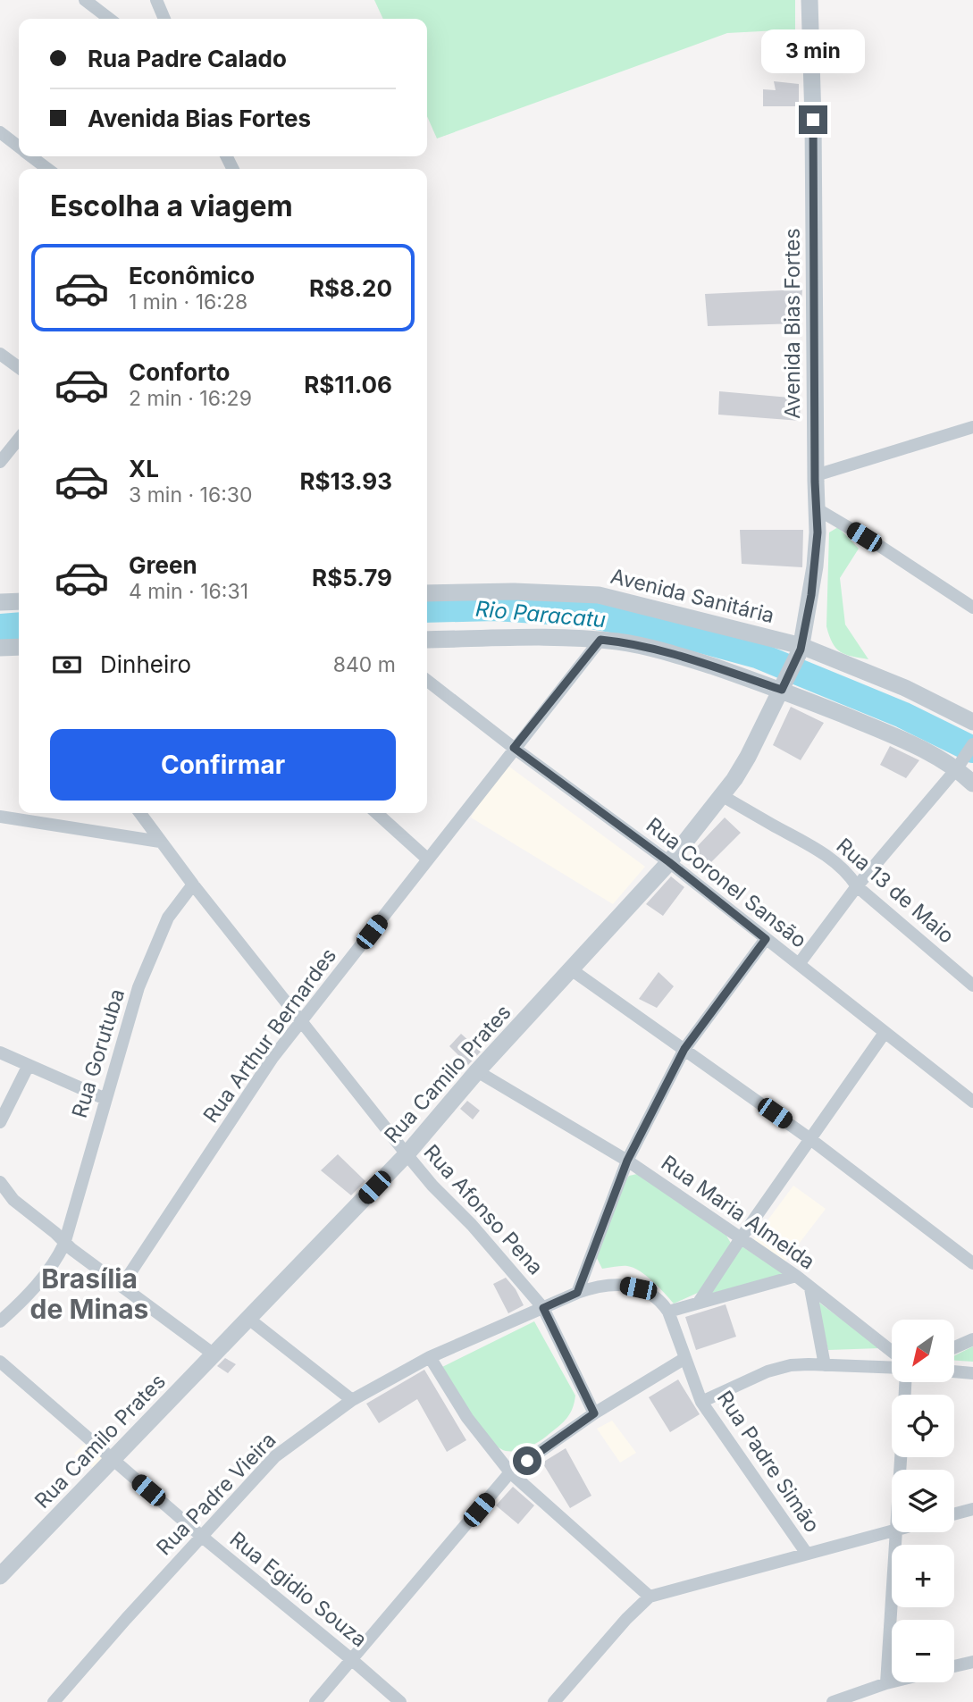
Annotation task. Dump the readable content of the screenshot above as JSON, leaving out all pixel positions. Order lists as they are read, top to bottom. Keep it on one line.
{"streets":{"street":["Avenida Bias Fortes","Avenida Sanitária","Rua Coronel Sansão","Rua 13 de Maio","Rua Arthur Bernardes","Rua Gorutuba","Rua Camilo Prates","Rua Afonso Pena","Rua Maria Almeida","Rua Padre Simão","Rua Padre Vieira","Rua Egidio Souza"]},"crossings":[["Avenida Bias Fortes","Avenida Sanitária"],["Avenida Bias Fortes","Rua Camilo Prates"],["Avenida Sanitária","Rua Camilo Prates"],["Rua Coronel Sansão","Rua Arthur Bernardes"],["Rua Coronel Sansão","Rua Camilo Prates"],["Rua 13 de Maio","Rua Camilo Prates"],["Rua Arthur Bernardes","Rua Afonso Pena"],["Rua Gorutuba","Rua Afonso Pena"],["Rua Camilo Prates","Rua Afonso Pena"],["Rua Camilo Prates","Rua Maria Almeida"],["Rua Camilo Prates","Rua Egidio Souza"],["Rua Afonso Pena","Rua Padre Vieira"],["Rua Padre Simão","Rua Padre Vieira"],["Rua Padre Vieira","Rua Egidio Souza"]],"districts":["Brasília de Minas"],"water":["Rio Paracatu"],"north":"bottom left","page":{"banner":["Rua Padre Calado","Avenida Bias Fortes"],"bubble":"3 min","heading":"Escolha a viagem","list":[{"name":"Econômico","note":"1 min · 16:28","value":"R$8.20"},{"name":"Conforto","note":"2 min · 16:29","value":"R$11.06"},{"name":"XL","note":"3 min · 16:30","value":"R$13.93"},{"name":"Green","note":"4 min · 16:31","value":"R$5.79"}],"pay":["Dinheiro","840 m"],"buttons":"Confirmar","map_buttons":["+","−"]}}
